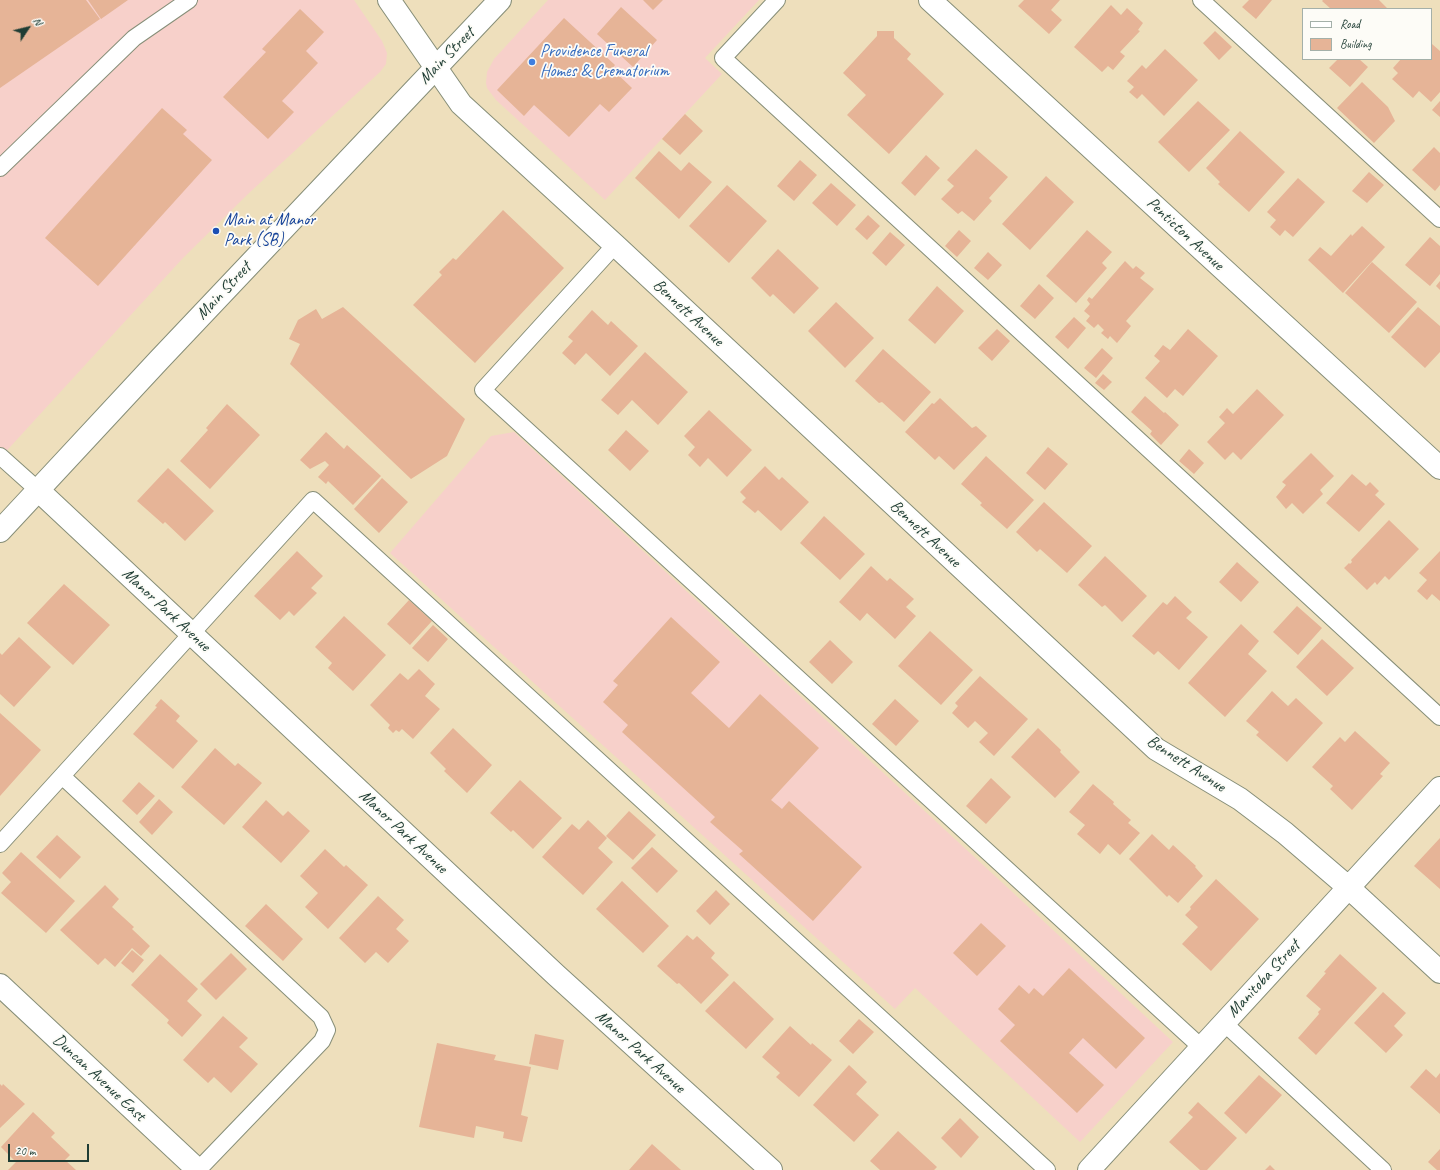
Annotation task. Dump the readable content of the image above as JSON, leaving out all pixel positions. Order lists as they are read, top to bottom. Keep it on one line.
{"streets":{"street":["Main Street","Penticton Avenue","Bennett Avenue","Manor Park Avenue","Manitoba Street","Duncan Avenue East"]},"crossings":[["Main Street","Bennett Avenue"],["Main Street","Manor Park Avenue"],["Bennett Avenue","Manitoba Street"]],"places":["Providence Funeral Homes & Crematorium","Main at Manor Park (SB)"],"legend":["Road","Building"],"scale_bar":"20 m","north":"top right"}
